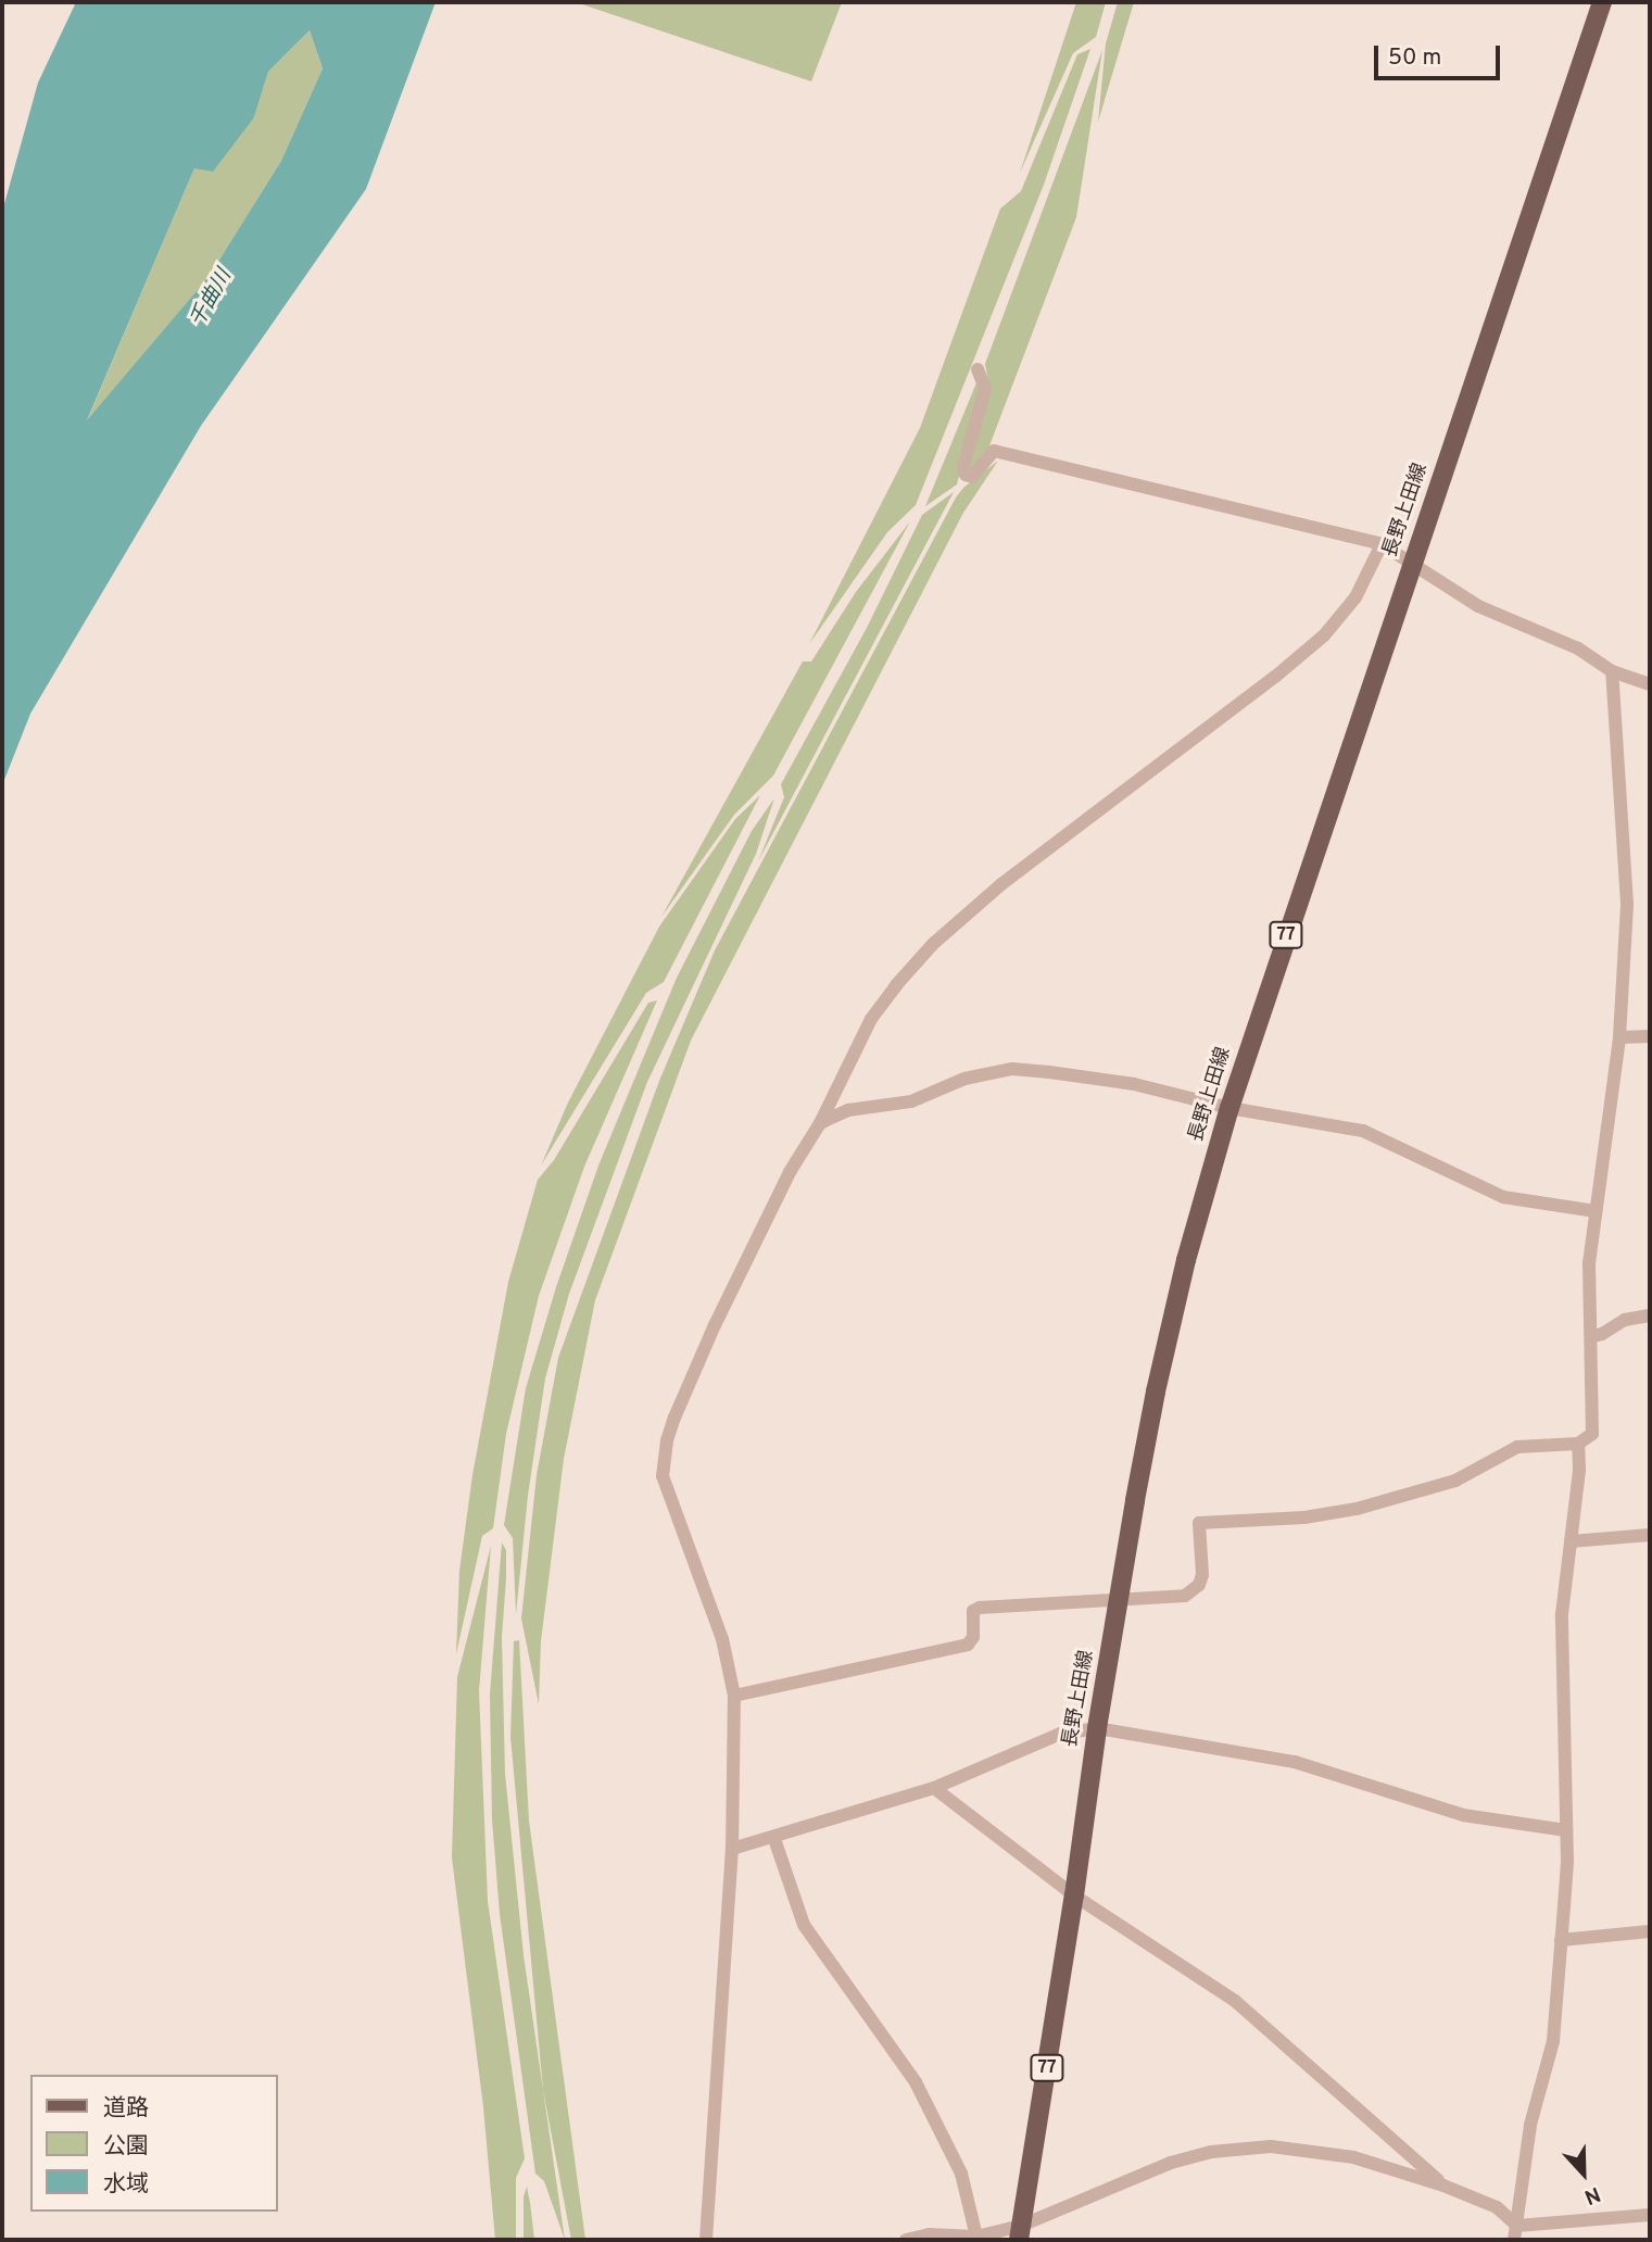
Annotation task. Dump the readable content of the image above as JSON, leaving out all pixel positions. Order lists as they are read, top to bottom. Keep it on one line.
{"streets":{"main road":["長野上田線","77"]},"water":["千曲川"],"legend":["道路","公園","水域"],"scale_bar":"50 m","north":"bottom"}
